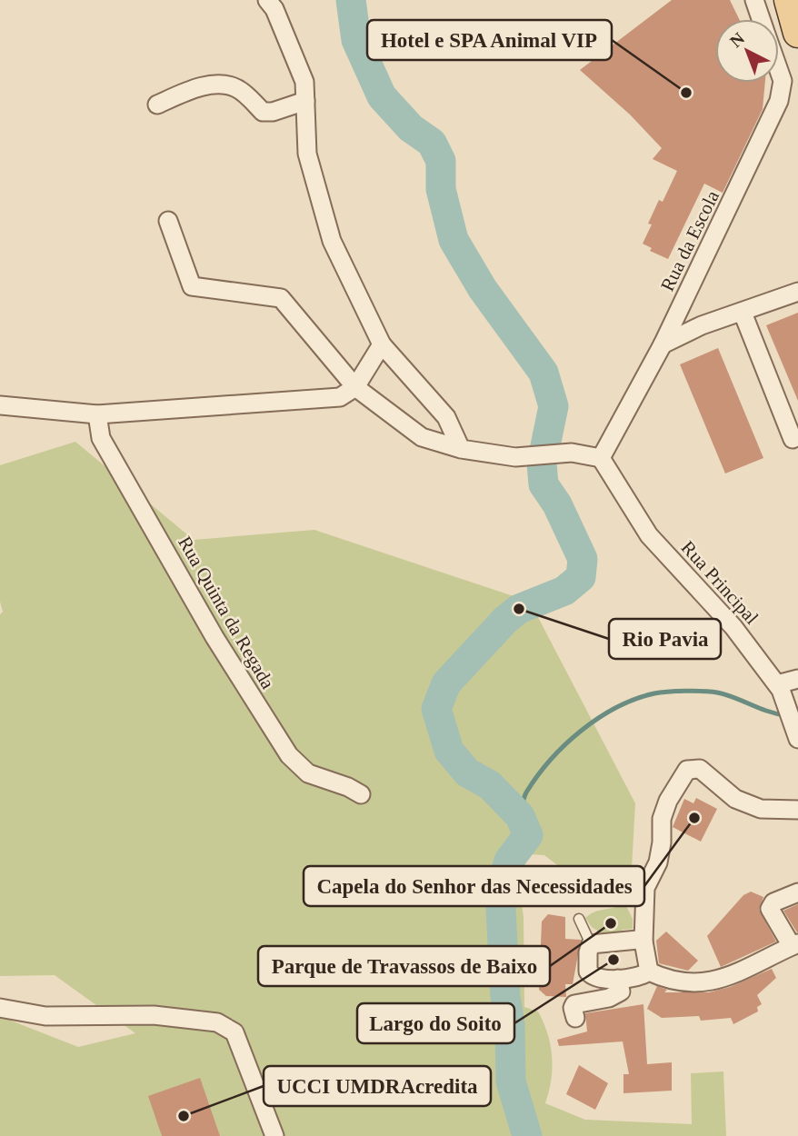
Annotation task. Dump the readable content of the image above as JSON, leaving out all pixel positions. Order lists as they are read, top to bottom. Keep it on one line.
{"streets":{"street":["Rua da Escola","Rua Principal","Rua Quinta da Regada"]},"crossings":[["Rua da Escola","Rua Principal"]],"places":["Hotel e SPA Animal VIP","Rio Pavia","Capela do Senhor das Necessidades","Parque de Travassos de Baixo","Largo do Soito","UCCI UMDRAcredita"],"north":"top left"}
